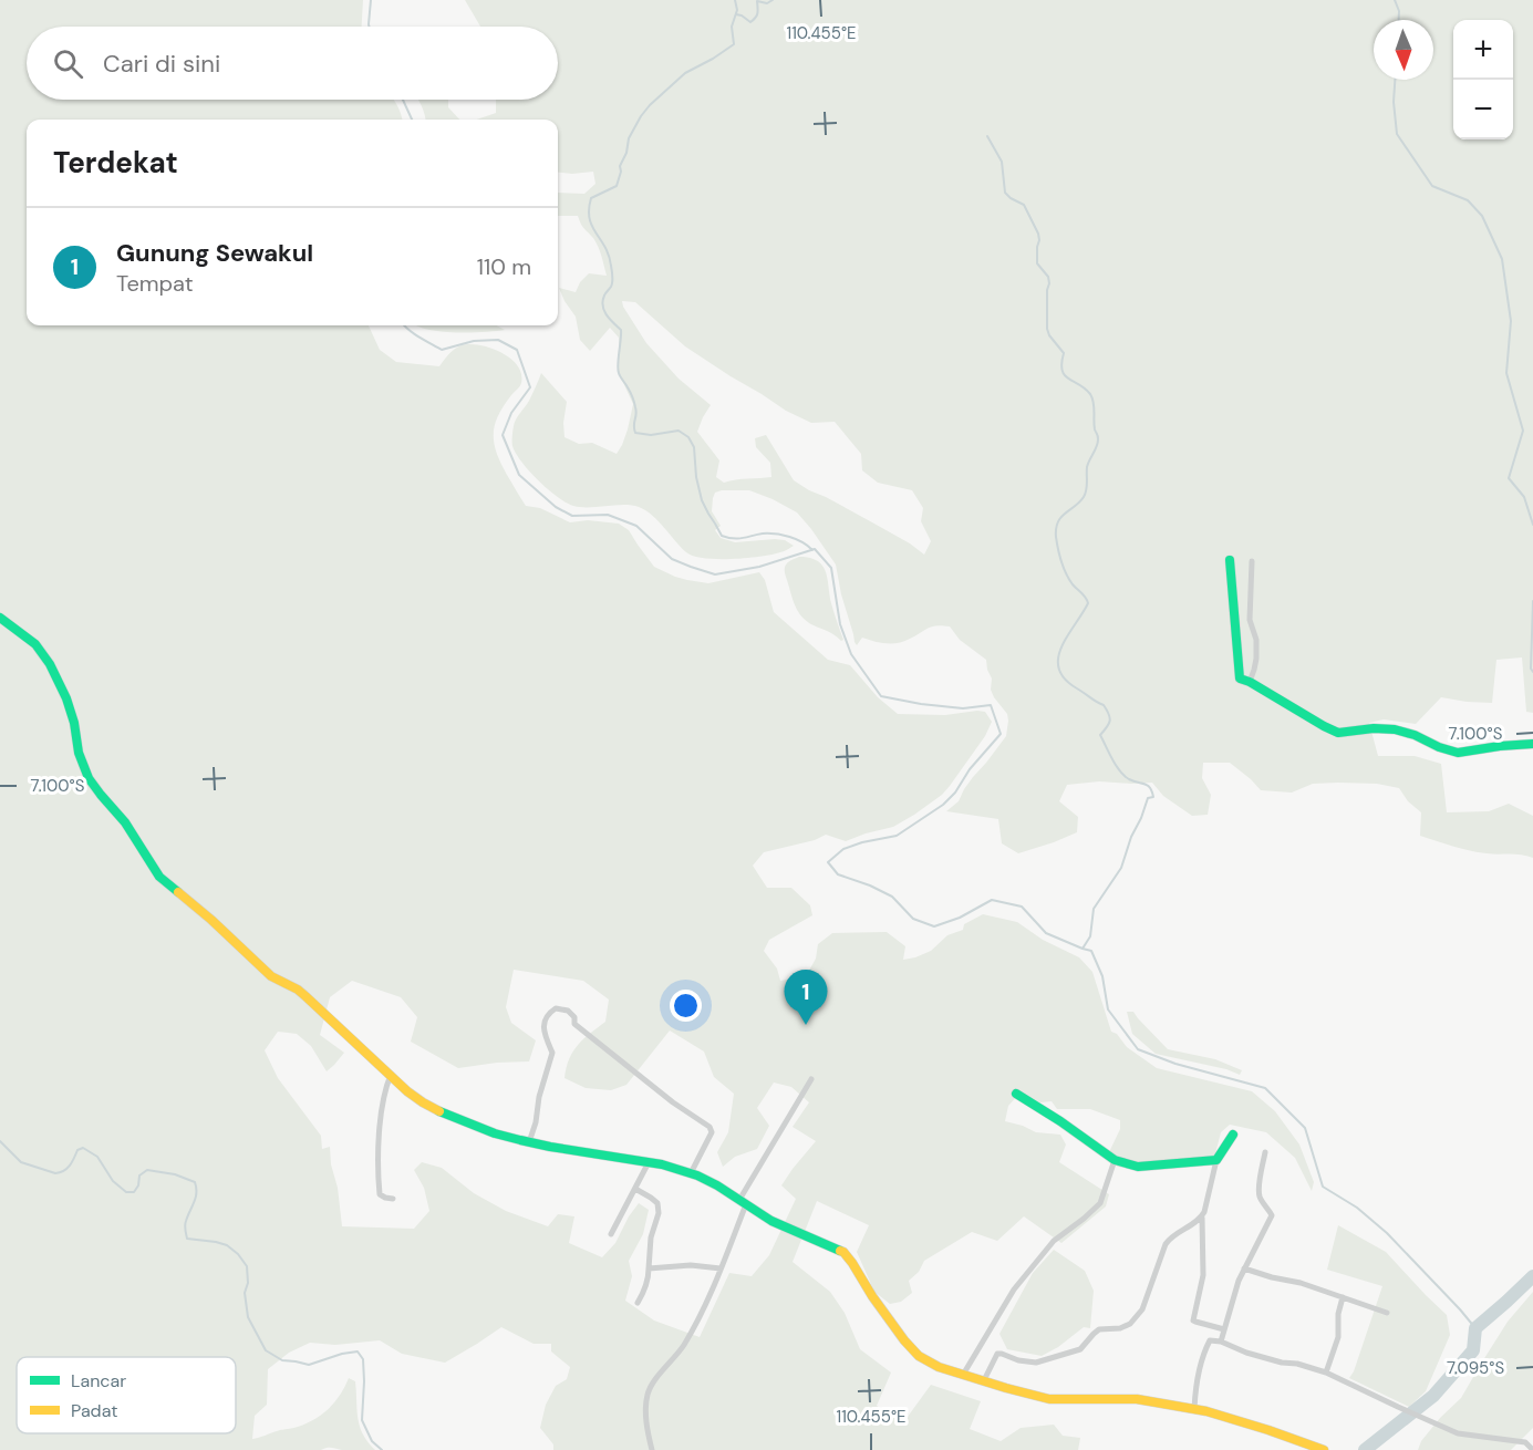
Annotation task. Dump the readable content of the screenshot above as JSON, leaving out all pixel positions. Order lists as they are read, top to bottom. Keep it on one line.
{"legend":["Lancar","Padat"],"north":"bottom","page":{"map_buttons":["+","−"],"search":"Cari di sini","heading":"Terdekat","list":[{"mark":"1","name":"Gunung Sewakul","note":"Tempat","value":"110 m"}],"pins":"1"},"coordinates":["110.455°E","7.100°S","7.095°S"]}
